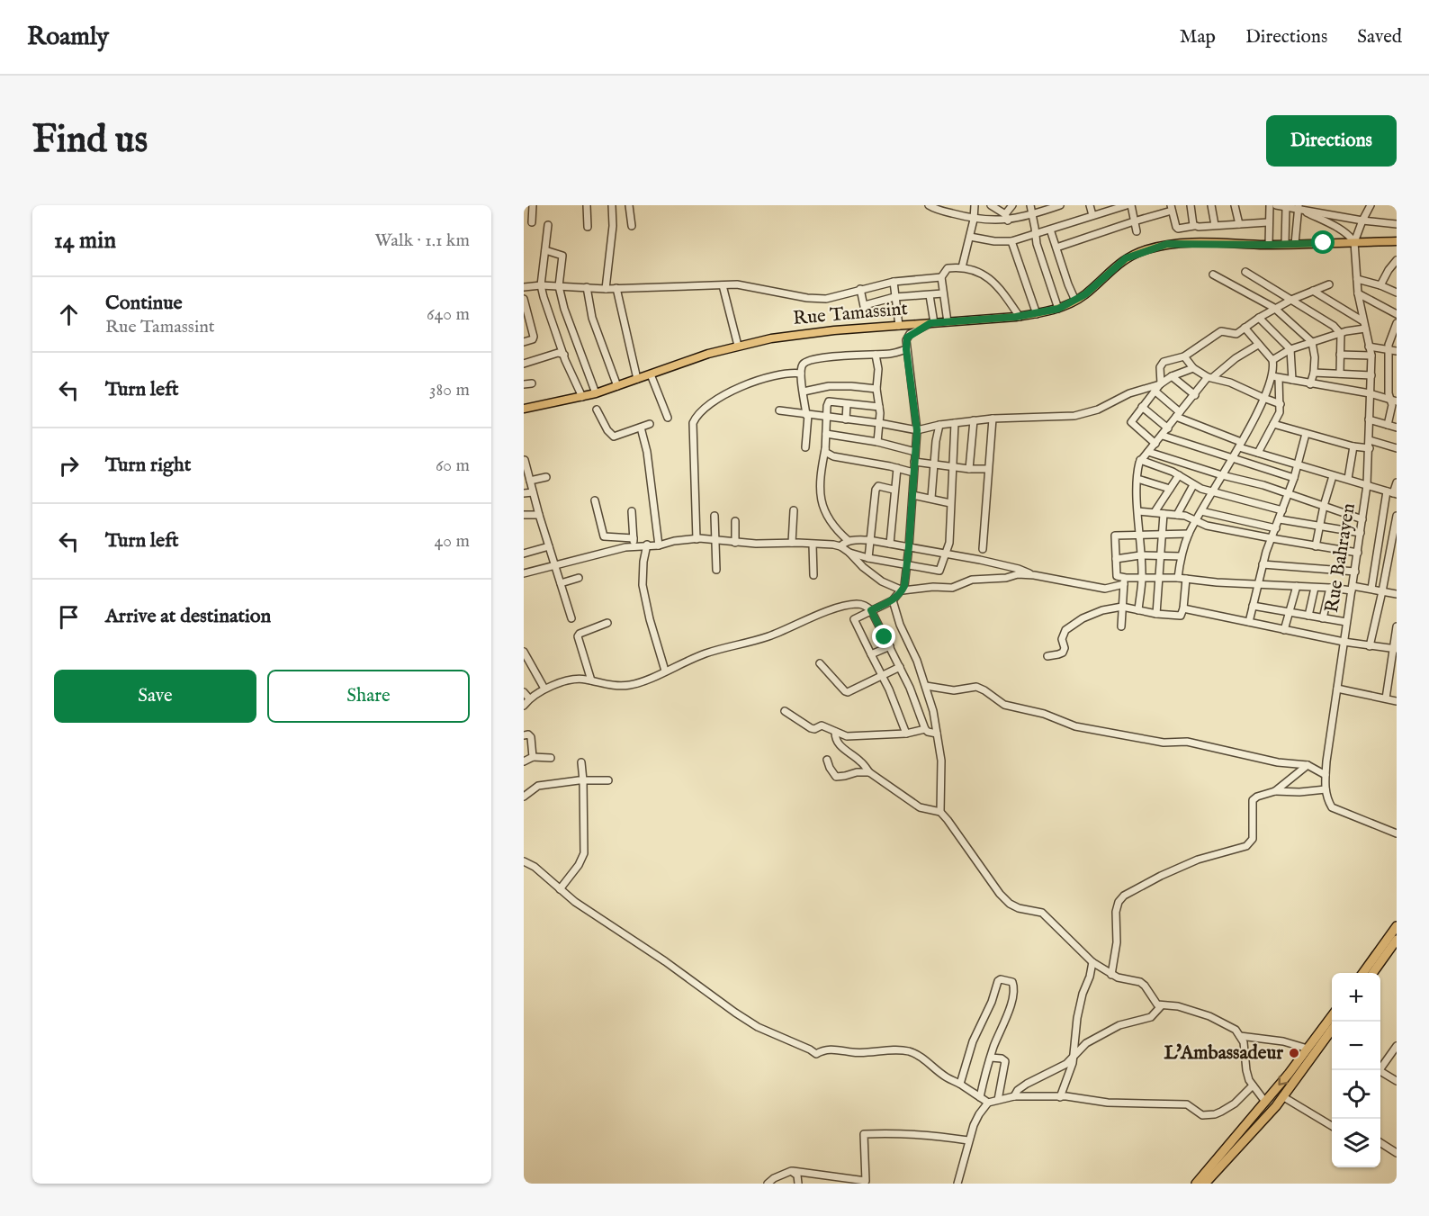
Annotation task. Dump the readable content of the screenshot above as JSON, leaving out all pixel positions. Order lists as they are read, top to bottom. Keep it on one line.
{"streets":{"main road":["Rue Tamassint"],"street":["Rue Bahrayen"]},"crossings":[["Rue Tamassint","Rue Bahrayen"]],"places":["L'Ambassadeur"],"page":{"header":"Roamly","nav":["Map","Directions","Saved"],"buttons":["Directions",["Save","Share"]],"title":"Find us","heading":["14 min","Walk · 1.1 km"],"list":[["Continue","Rue Tamassint","640 m"],["Turn left","380 m"],["Turn right","60 m"],["Turn left","40 m"],"Arrive at destination"],"map_buttons":["+","−"]}}
